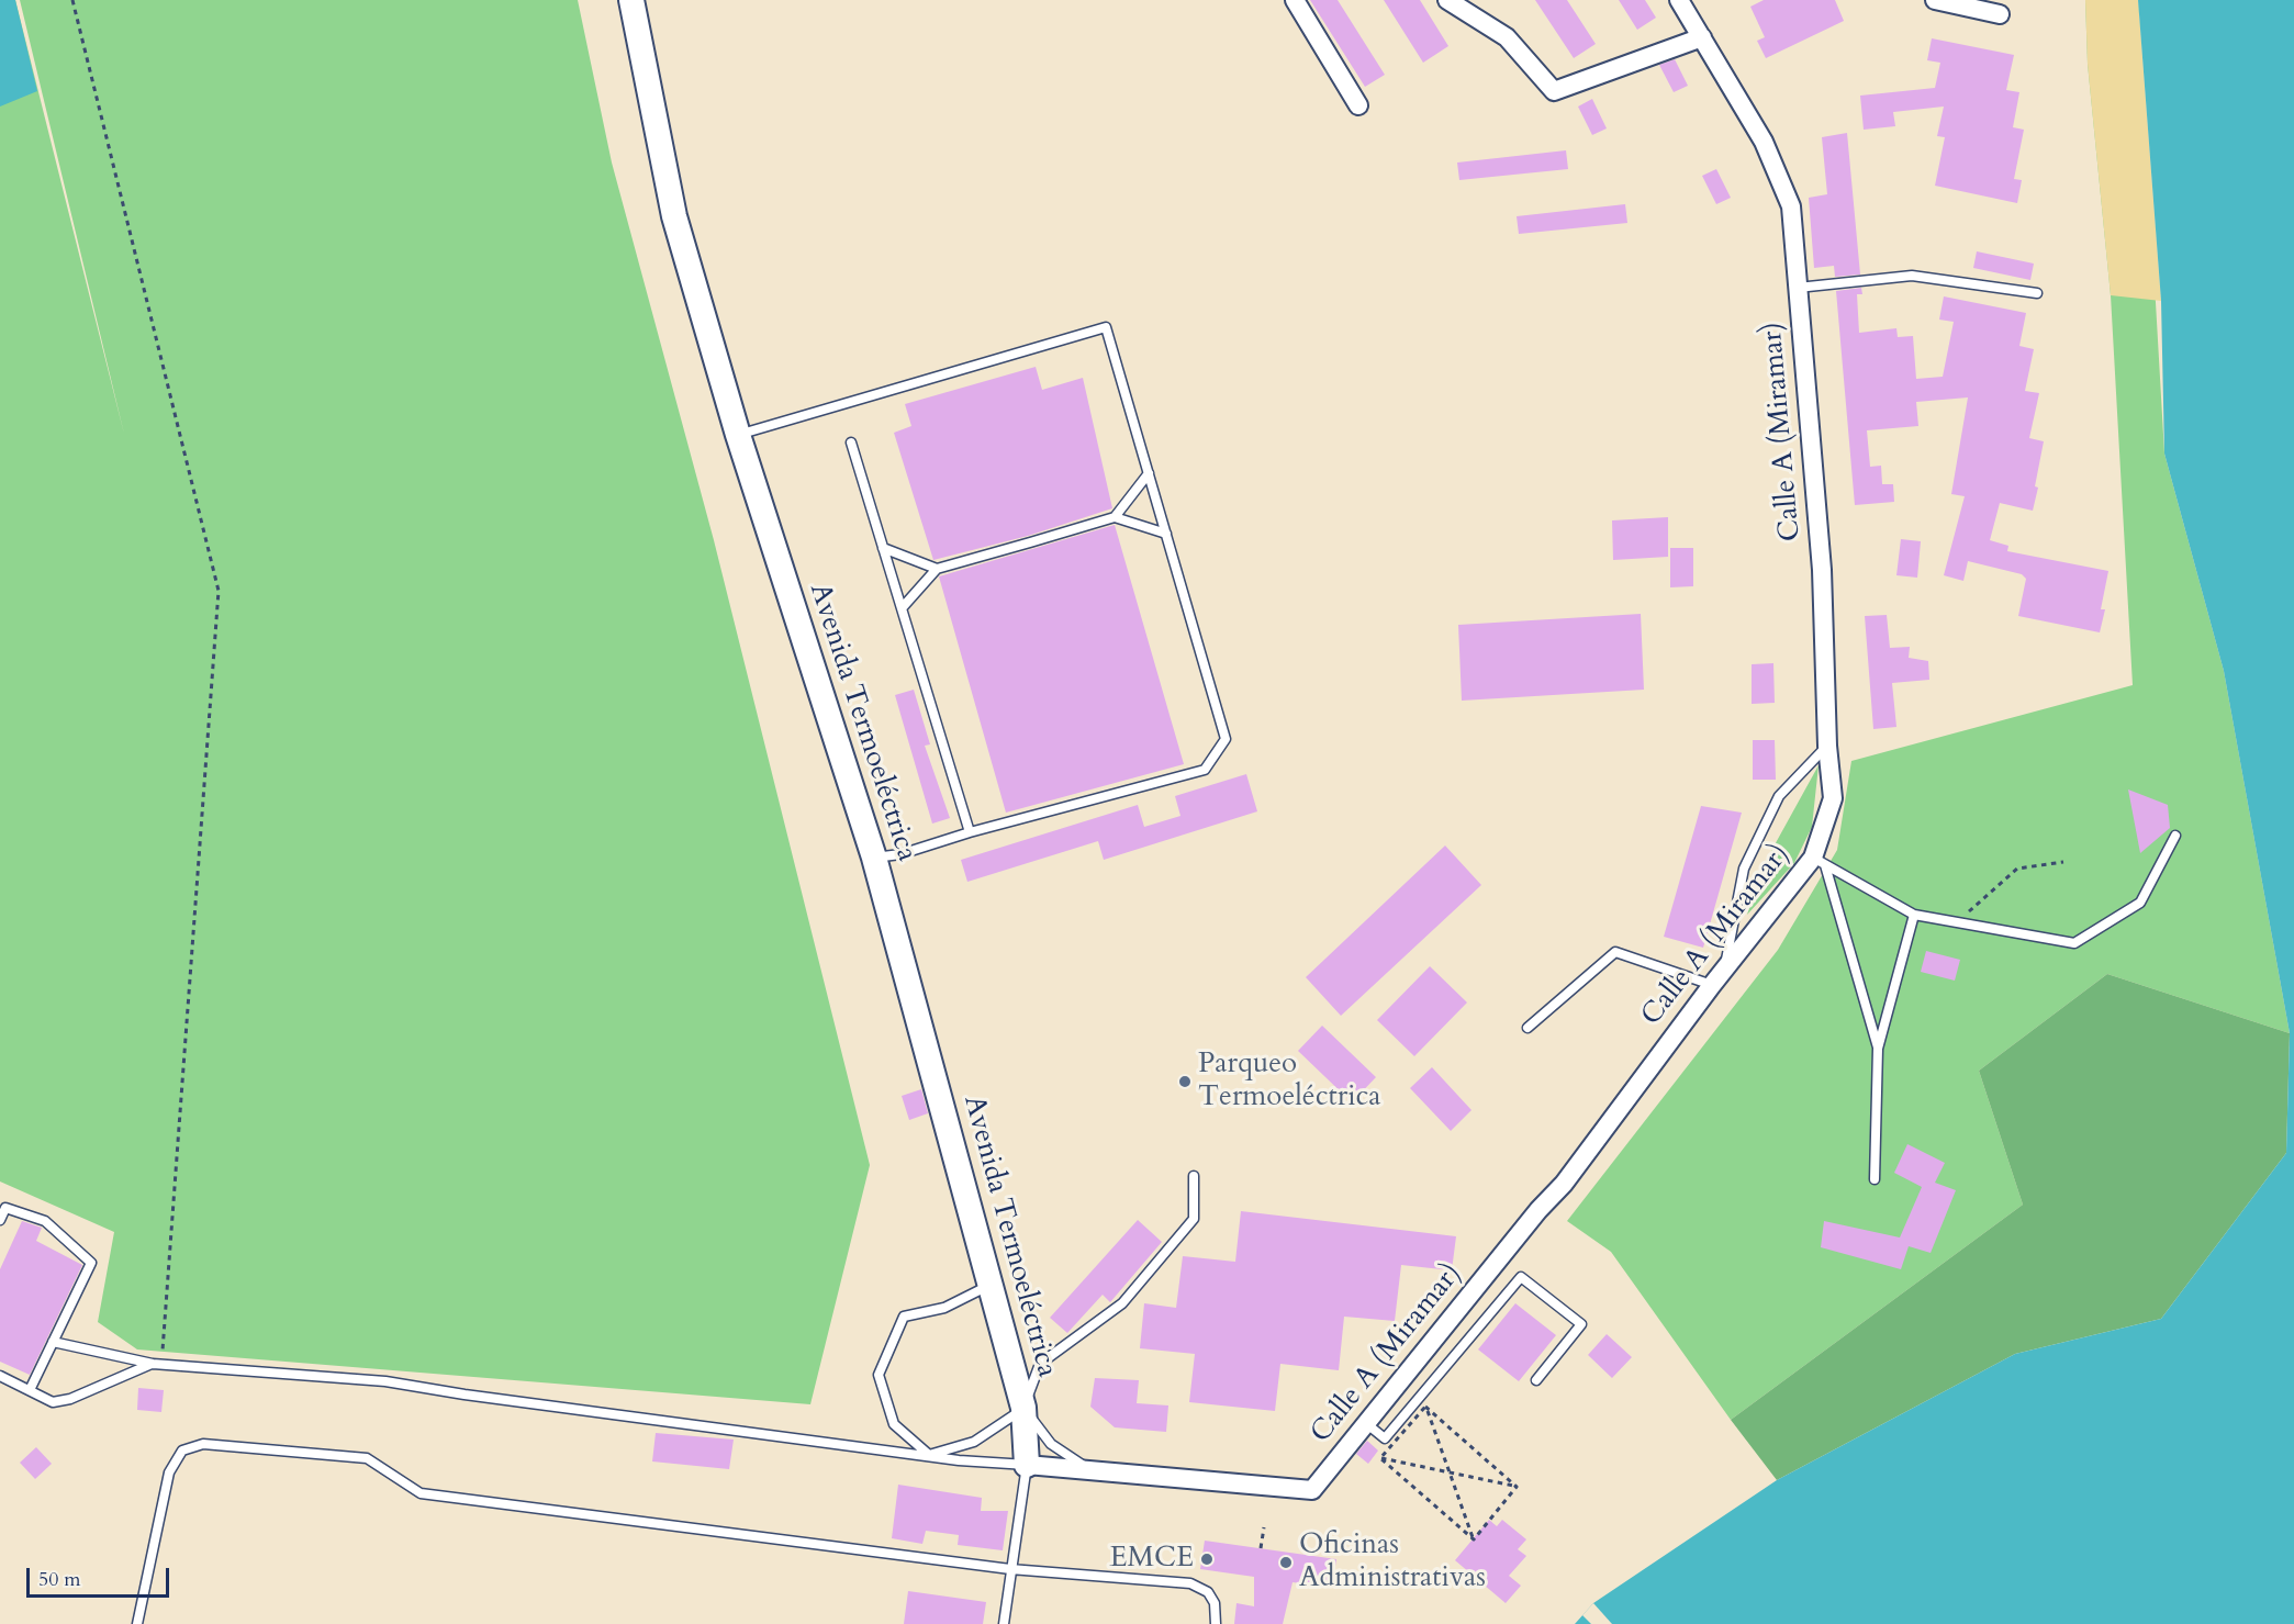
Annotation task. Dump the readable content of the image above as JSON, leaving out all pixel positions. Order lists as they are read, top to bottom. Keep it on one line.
{"streets":{"main road":["Avenida Termoeléctrica"],"street":["Calle A (Miramar)"]},"crossings":[["Calle A (Miramar)","Avenida Termoeléctrica"]],"places":["Parqueo Termoeléctrica","EMCE","Oficinas Administrativas"],"scale_bar":"50 m"}
